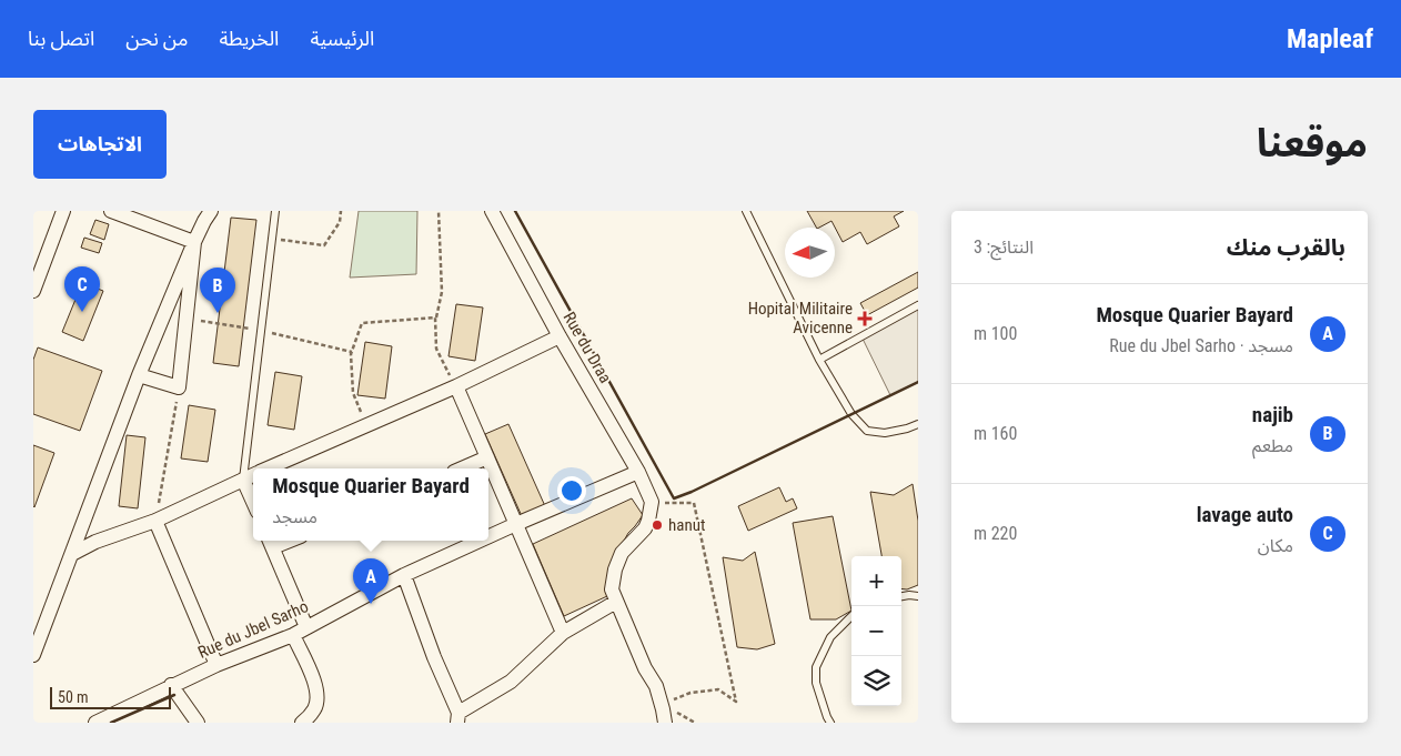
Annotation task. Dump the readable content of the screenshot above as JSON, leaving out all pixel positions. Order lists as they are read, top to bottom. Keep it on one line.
{"streets":{"street":["Rue du Draa","Rue du Jbel Sarho"]},"crossings":[["Rue du Draa","Rue du Jbel Sarho"]],"places":{"health":["Hopital Militaire Avicenne"],"other":["hanut"]},"scale_bar":"50 m","north":"left","page":{"header":"Mapleaf","nav":["الرئيسية","الخريطة","من نحن","اتصل بنا"],"title":"موقعنا","buttons":"الاتجاهات","heading":["بالقرب منك","النتائج: 3"],"pins":["C","B","A"],"list":[{"mark":"A","name":"Mosque Quarier Bayard","note":"مسجد · Rue du Jbel Sarho","value":"100 m"},{"mark":"B","name":"najib","note":"مطعم","value":"160 m"},{"mark":"C","name":"lavage auto","note":"مكان","value":"220 m"}],"popup":["Mosque Quarier Bayard","مسجد"],"map_buttons":["+","−"],"scale":"50 m"}}
